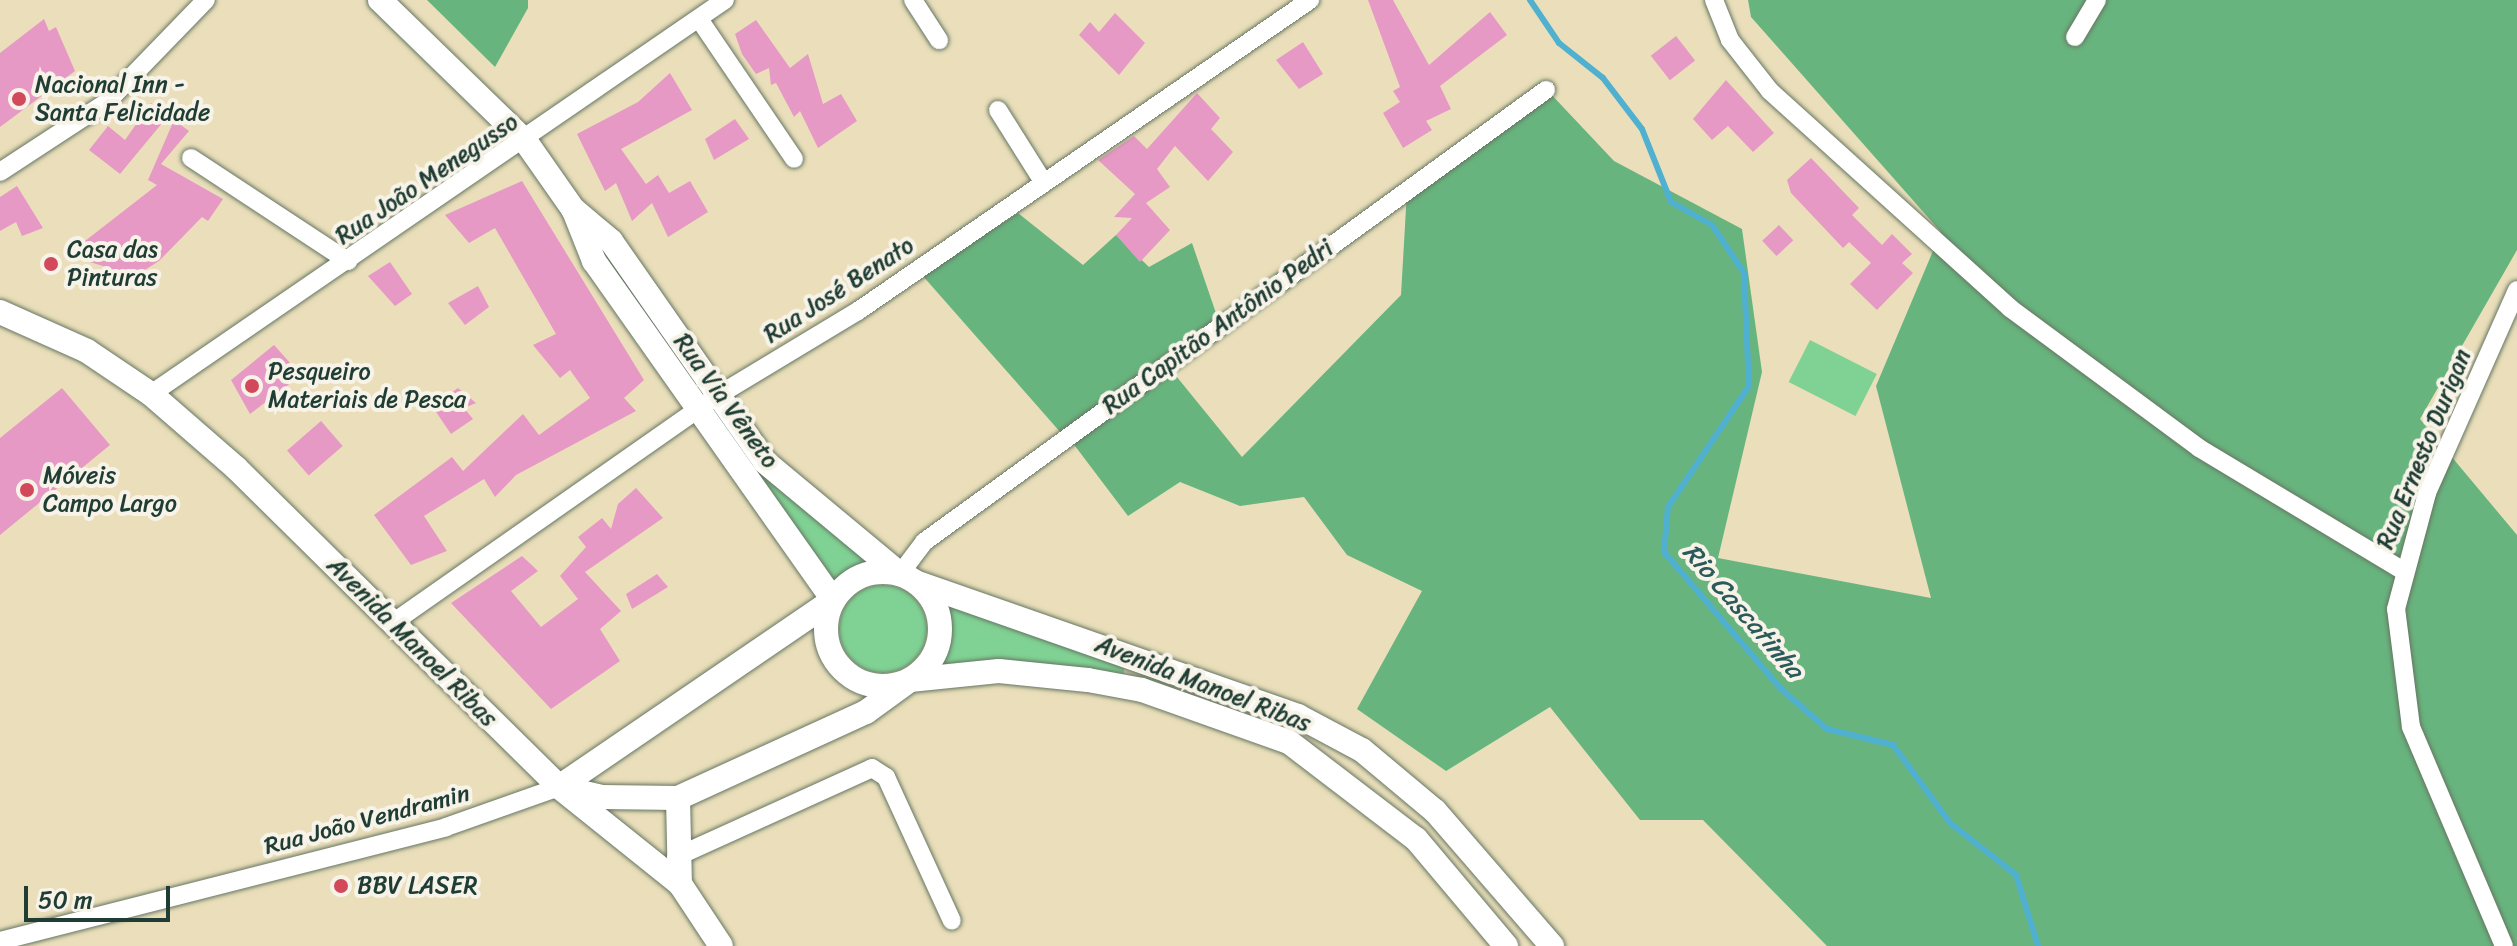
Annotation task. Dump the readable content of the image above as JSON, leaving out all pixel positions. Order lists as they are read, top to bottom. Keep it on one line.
{"streets":{"main road":["Rua Via Vêneto","Avenida Manoel Ribas"],"street":["Rua João Menegusso","Rua José Benato","Rua Capitão Antônio Pedri","Rua Ernesto Durigan","Rua João Vendramin"]},"crossings":[["Rua João Menegusso","Rua Via Vêneto"],["Rua João Menegusso","Avenida Manoel Ribas"],["Rua José Benato","Rua Via Vêneto"],["Rua José Benato","Avenida Manoel Ribas"],["Rua Capitão Antônio Pedri","Rua Via Vêneto"],["Rua Capitão Antônio Pedri","Avenida Manoel Ribas"],["Rua Via Vêneto","Avenida Manoel Ribas"],["Avenida Manoel Ribas","Rua João Vendramin"]],"water":["Rio Cascatinha"],"places":["Nacional Inn - Santa Felicidade","Casa das Pinturas","Pesqueiro Materiais de Pesca","Móveis Campo Largo","BBV LASER"],"scale_bar":"50 m"}
